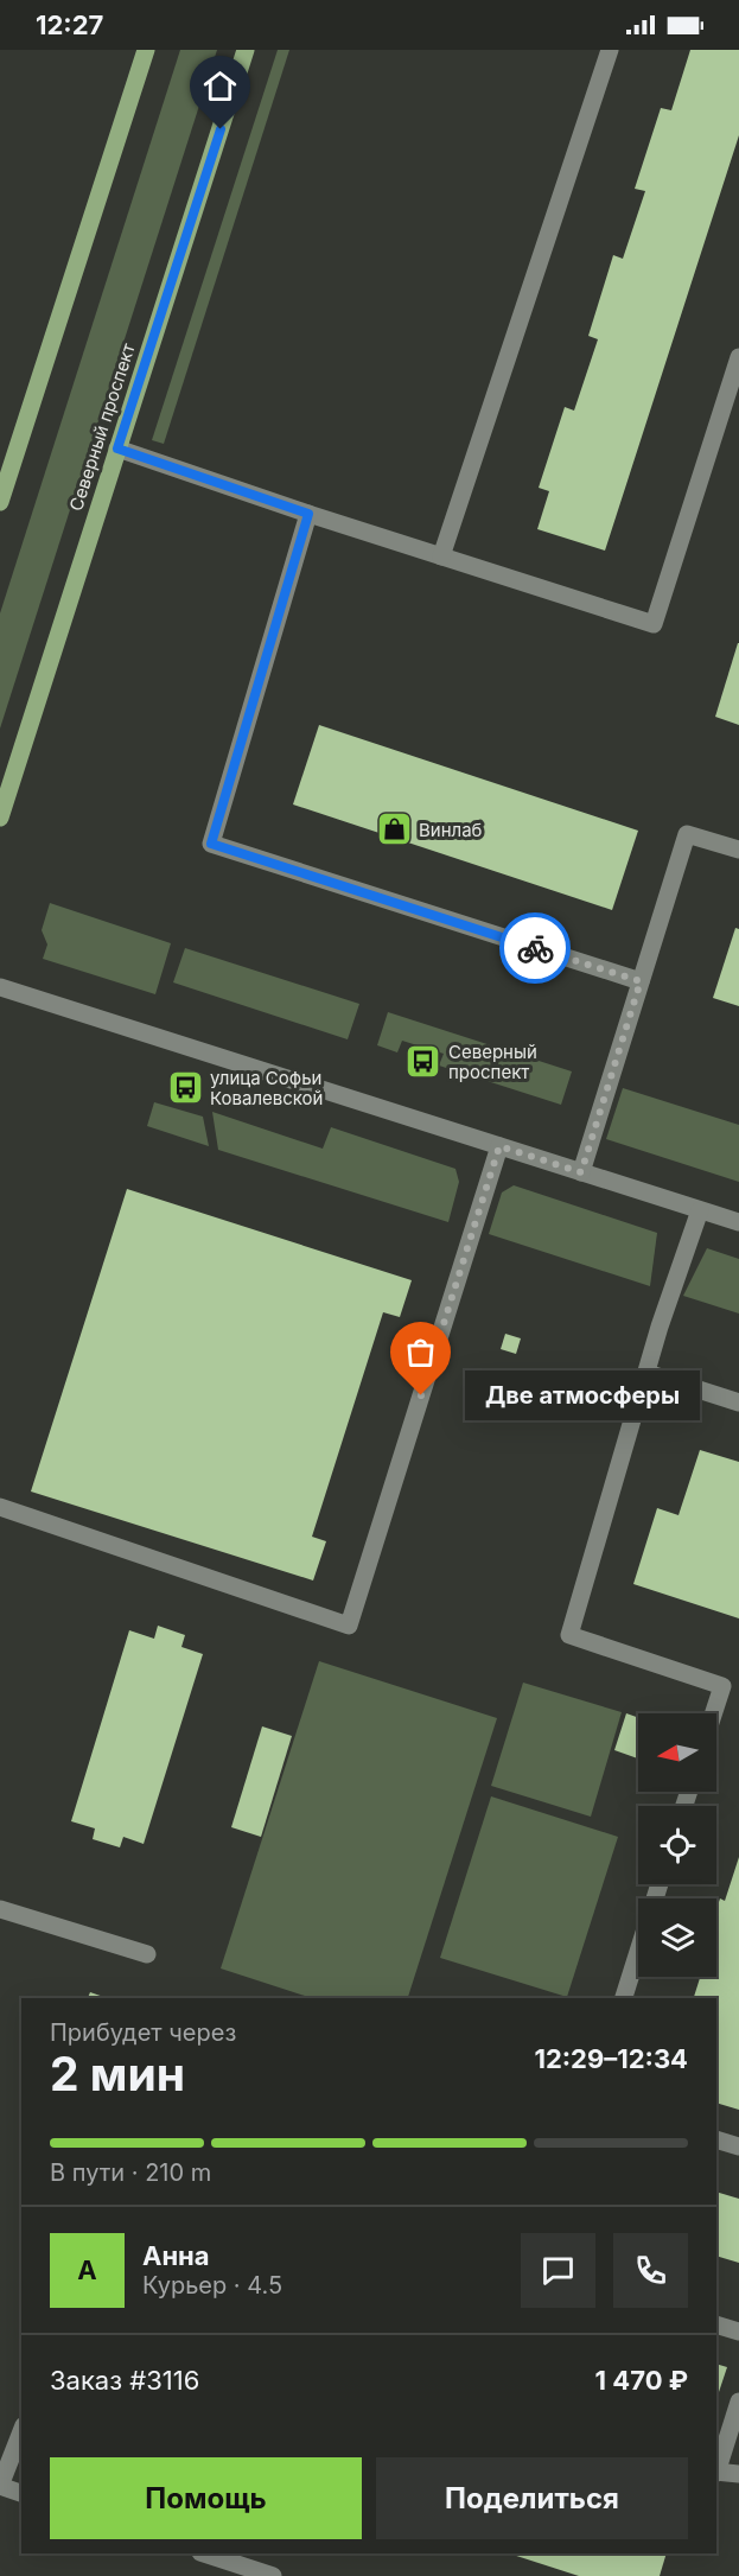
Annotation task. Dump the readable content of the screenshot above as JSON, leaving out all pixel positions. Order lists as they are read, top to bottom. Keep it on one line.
{"streets":{"main road":["Северный проспект"]},"places":{"shop":["Винлаб"],"bus stop":["Северный проспект","улица Софьи Ковалевской"],"other":["Две атмосферы"]},"north":"left","page":{"status":"12:27","bubble":"Две атмосферы","heading":["2 мин","Прибудет через","12:29–12:34"],"panel":["Анна","Курьер · 4.5","Заказ #3116","1 470 ₽"],"bar":"В пути · 210 m","round":"А","buttons":["Помощь","Поделиться"]}}
